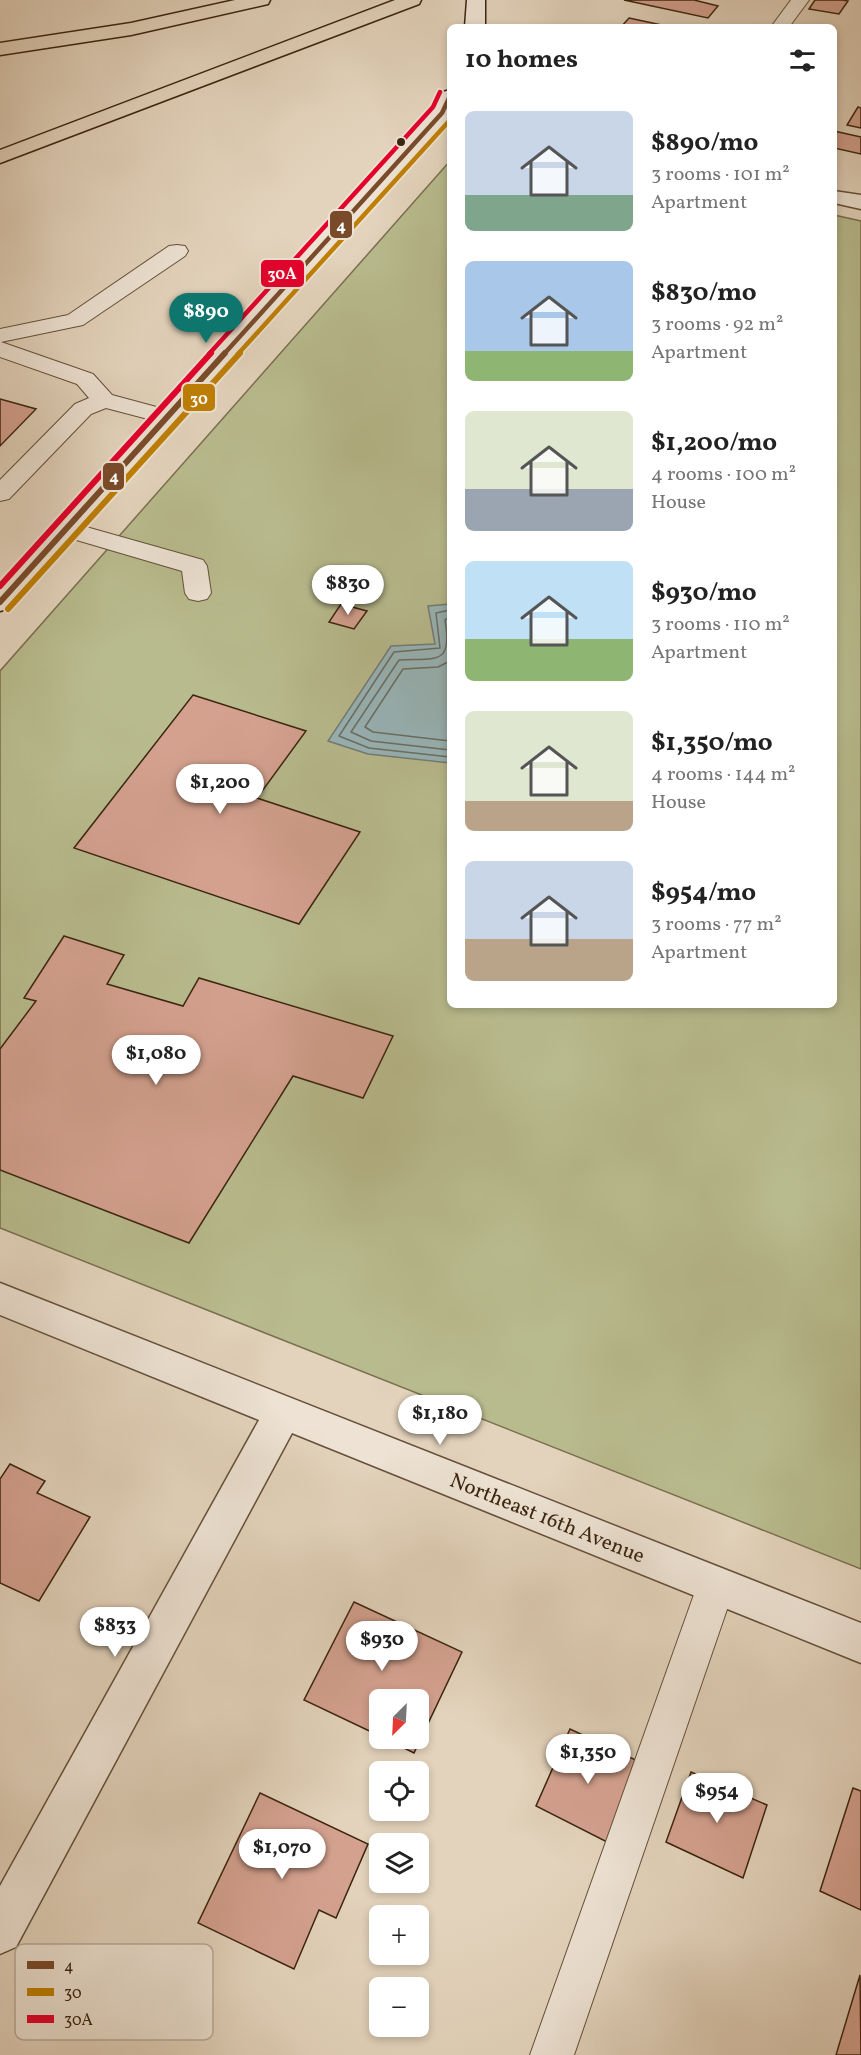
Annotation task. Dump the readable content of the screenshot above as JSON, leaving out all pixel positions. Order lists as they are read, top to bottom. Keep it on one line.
{"streets":{"street":["Northeast 16th Avenue"]},"lines":["transit line 30A","transit line 4","transit line 30"],"legend":["4","30","30A"],"north":"bottom left","page":{"heading":"10 homes","list":[{"name":"$890/mo","note":"3 rooms · 101 m² · Apartment"},{"name":"$830/mo","note":"3 rooms · 92 m² · Apartment"},{"name":"$1,200/mo","note":"4 rooms · 100 m² · House"},{"name":"$930/mo","note":"3 rooms · 110 m² · Apartment"},{"name":"$1,350/mo","note":"4 rooms · 144 m² · House"},{"name":"$954/mo","note":"3 rooms · 77 m² · Apartment"}],"price":["$890","$830","$1,200","$1,080","$1,180","$833","$930","$1,350","$954","$1,070"],"map_buttons":["+","−"]}}
